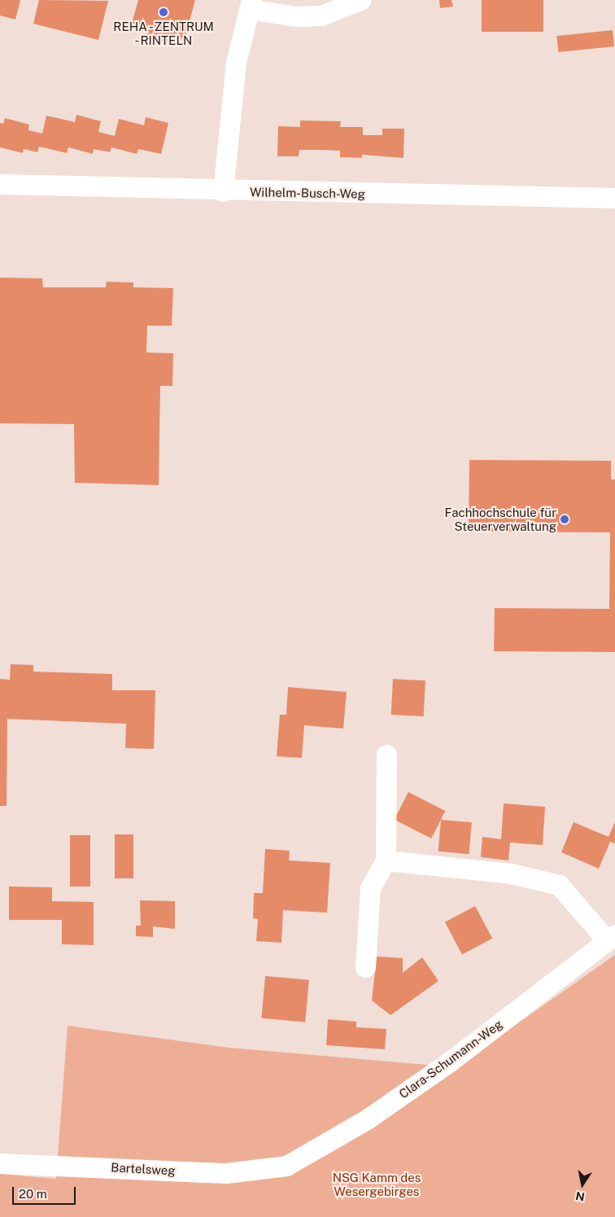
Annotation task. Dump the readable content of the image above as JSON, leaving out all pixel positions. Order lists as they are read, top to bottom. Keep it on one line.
{"streets":{"street":["Wilhelm-Busch-Weg","Clara-Schumann-Weg","Bartelsweg"]},"crossings":[["Clara-Schumann-Weg","Bartelsweg"]],"parks":["NSG Kamm des Wesergebirges"],"places":["REHA - ZENTRUM - RINTELN","Fachhochschule für Steuerverwaltung"],"scale_bar":"20 m","north":"bottom"}
